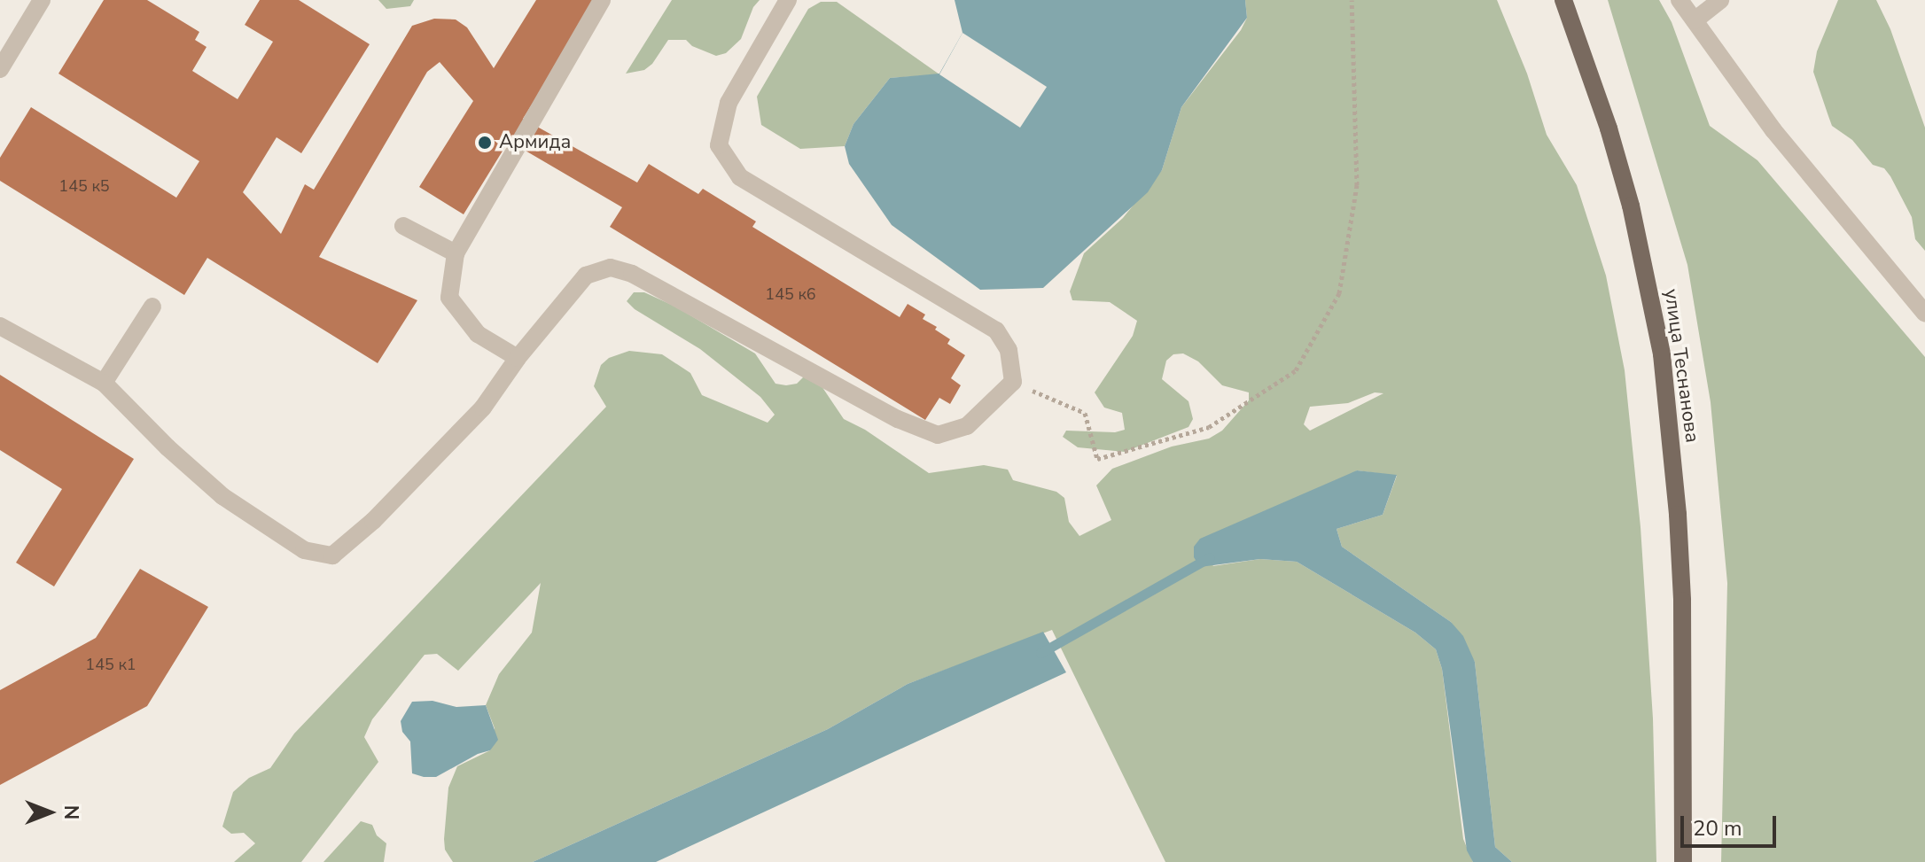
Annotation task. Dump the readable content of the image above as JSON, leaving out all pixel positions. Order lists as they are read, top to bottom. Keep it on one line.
{"streets":{"main road":["улица Теснанова"]},"places":["Армида"],"house_numbers":["145 к5","145 к6","145 к1"],"scale_bar":"20 m","north":"right"}
